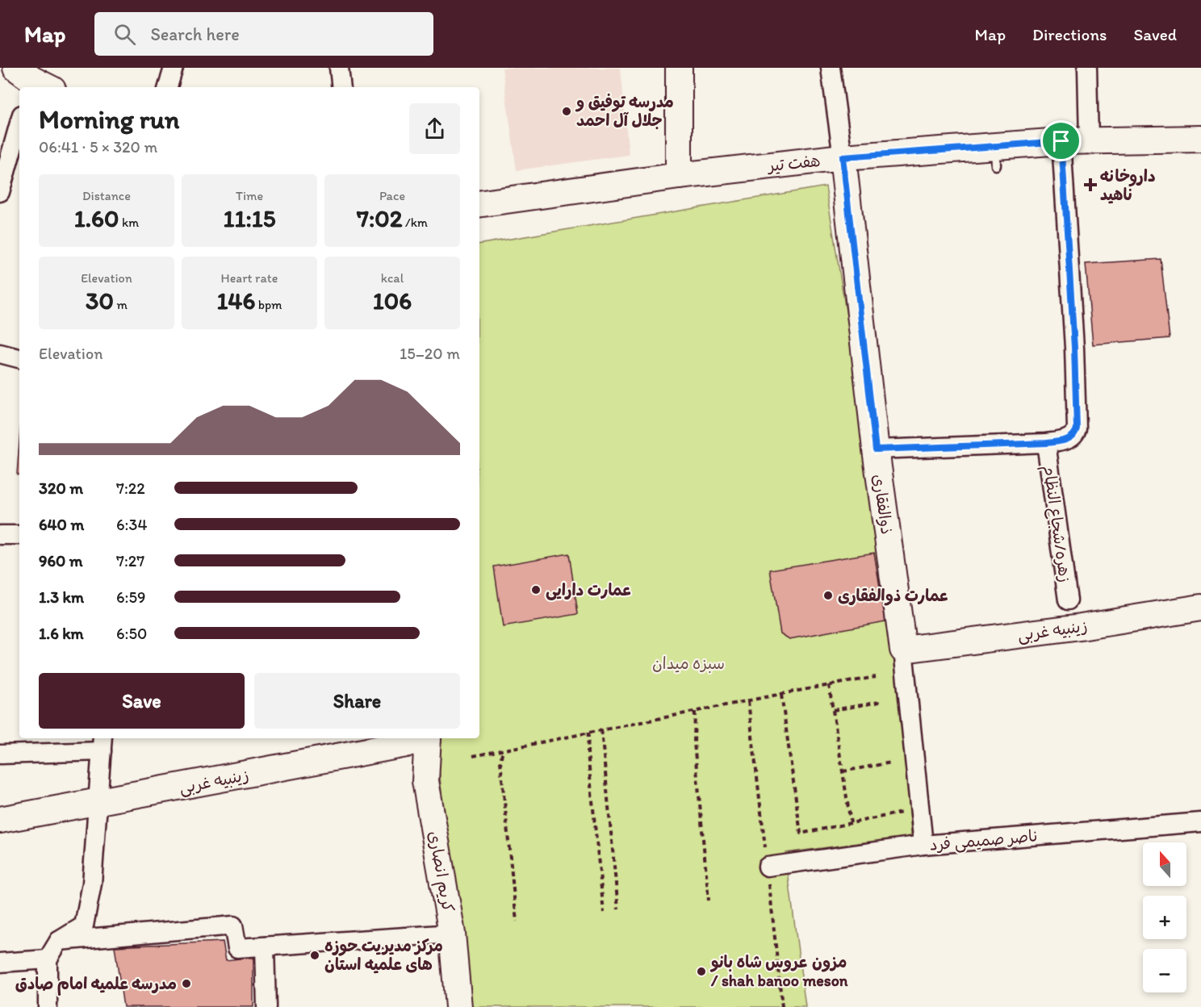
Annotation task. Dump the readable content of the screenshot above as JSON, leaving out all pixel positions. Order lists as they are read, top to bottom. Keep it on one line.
{"streets":{"main road":["هفت تیر","ذوالفقاری","زینبیه غربی","کریم انصاری"],"street":["زهره/شجاع النظام","ناصر صمیمی فرد"]},"crossings":[["هفت تیر","ذوالفقاری"],["ذوالفقاری","زهره/شجاع النظام"],["ذوالفقاری","زینبیه غربی"],["زینبیه غربی","کریم انصاری"]],"parks":["سبزه میدان"],"places":{"other":["مدرسه توفیق و جلال آل احمد","عمارت دارایی","عمارت ذوالفقاری","مرکز مدیریت حوزه های علمیه استان","مزون عروس شاه بانو / shah banoo meson","مدرسه علمیه امام صادق"],"health":["داروخانه ناهید"]},"north":"top","page":{"header":"Map","search":"Search here","nav":["Map","Directions","Saved"],"heading":["Morning run","06:41 · 5 × 320 m"],"stats":[["Distance","1.60 km"],["Time","11:15"],["Pace","7:02 /km"],["Elevation","30 m"],["Heart rate","146 bpm"],["kcal","106"]],"chart":["Elevation","15–20 m"],"list":[{"name":"320 m","note":"7:22"},{"name":"640 m","note":"6:34"},{"name":"960 m","note":"7:27"},{"name":"1.3 km","note":"6:59"},{"name":"1.6 km","note":"6:50"}],"buttons":["Save","Share"],"map_buttons":["+","−"]}}
